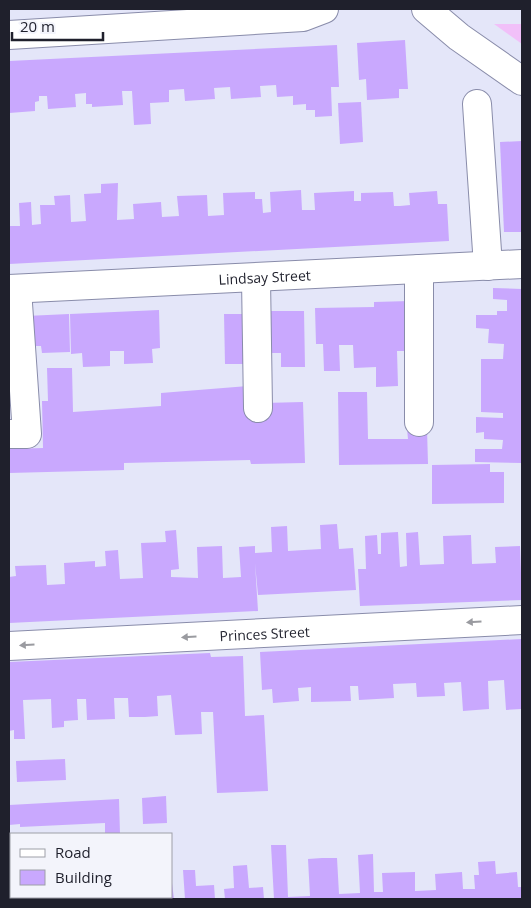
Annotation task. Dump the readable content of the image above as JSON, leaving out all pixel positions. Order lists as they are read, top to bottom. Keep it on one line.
{"streets":{"street":["Lindsay Street","Princes Street"]},"one_way":["Princes Street"],"legend":["Road","Building"],"scale_bar":"20 m"}
